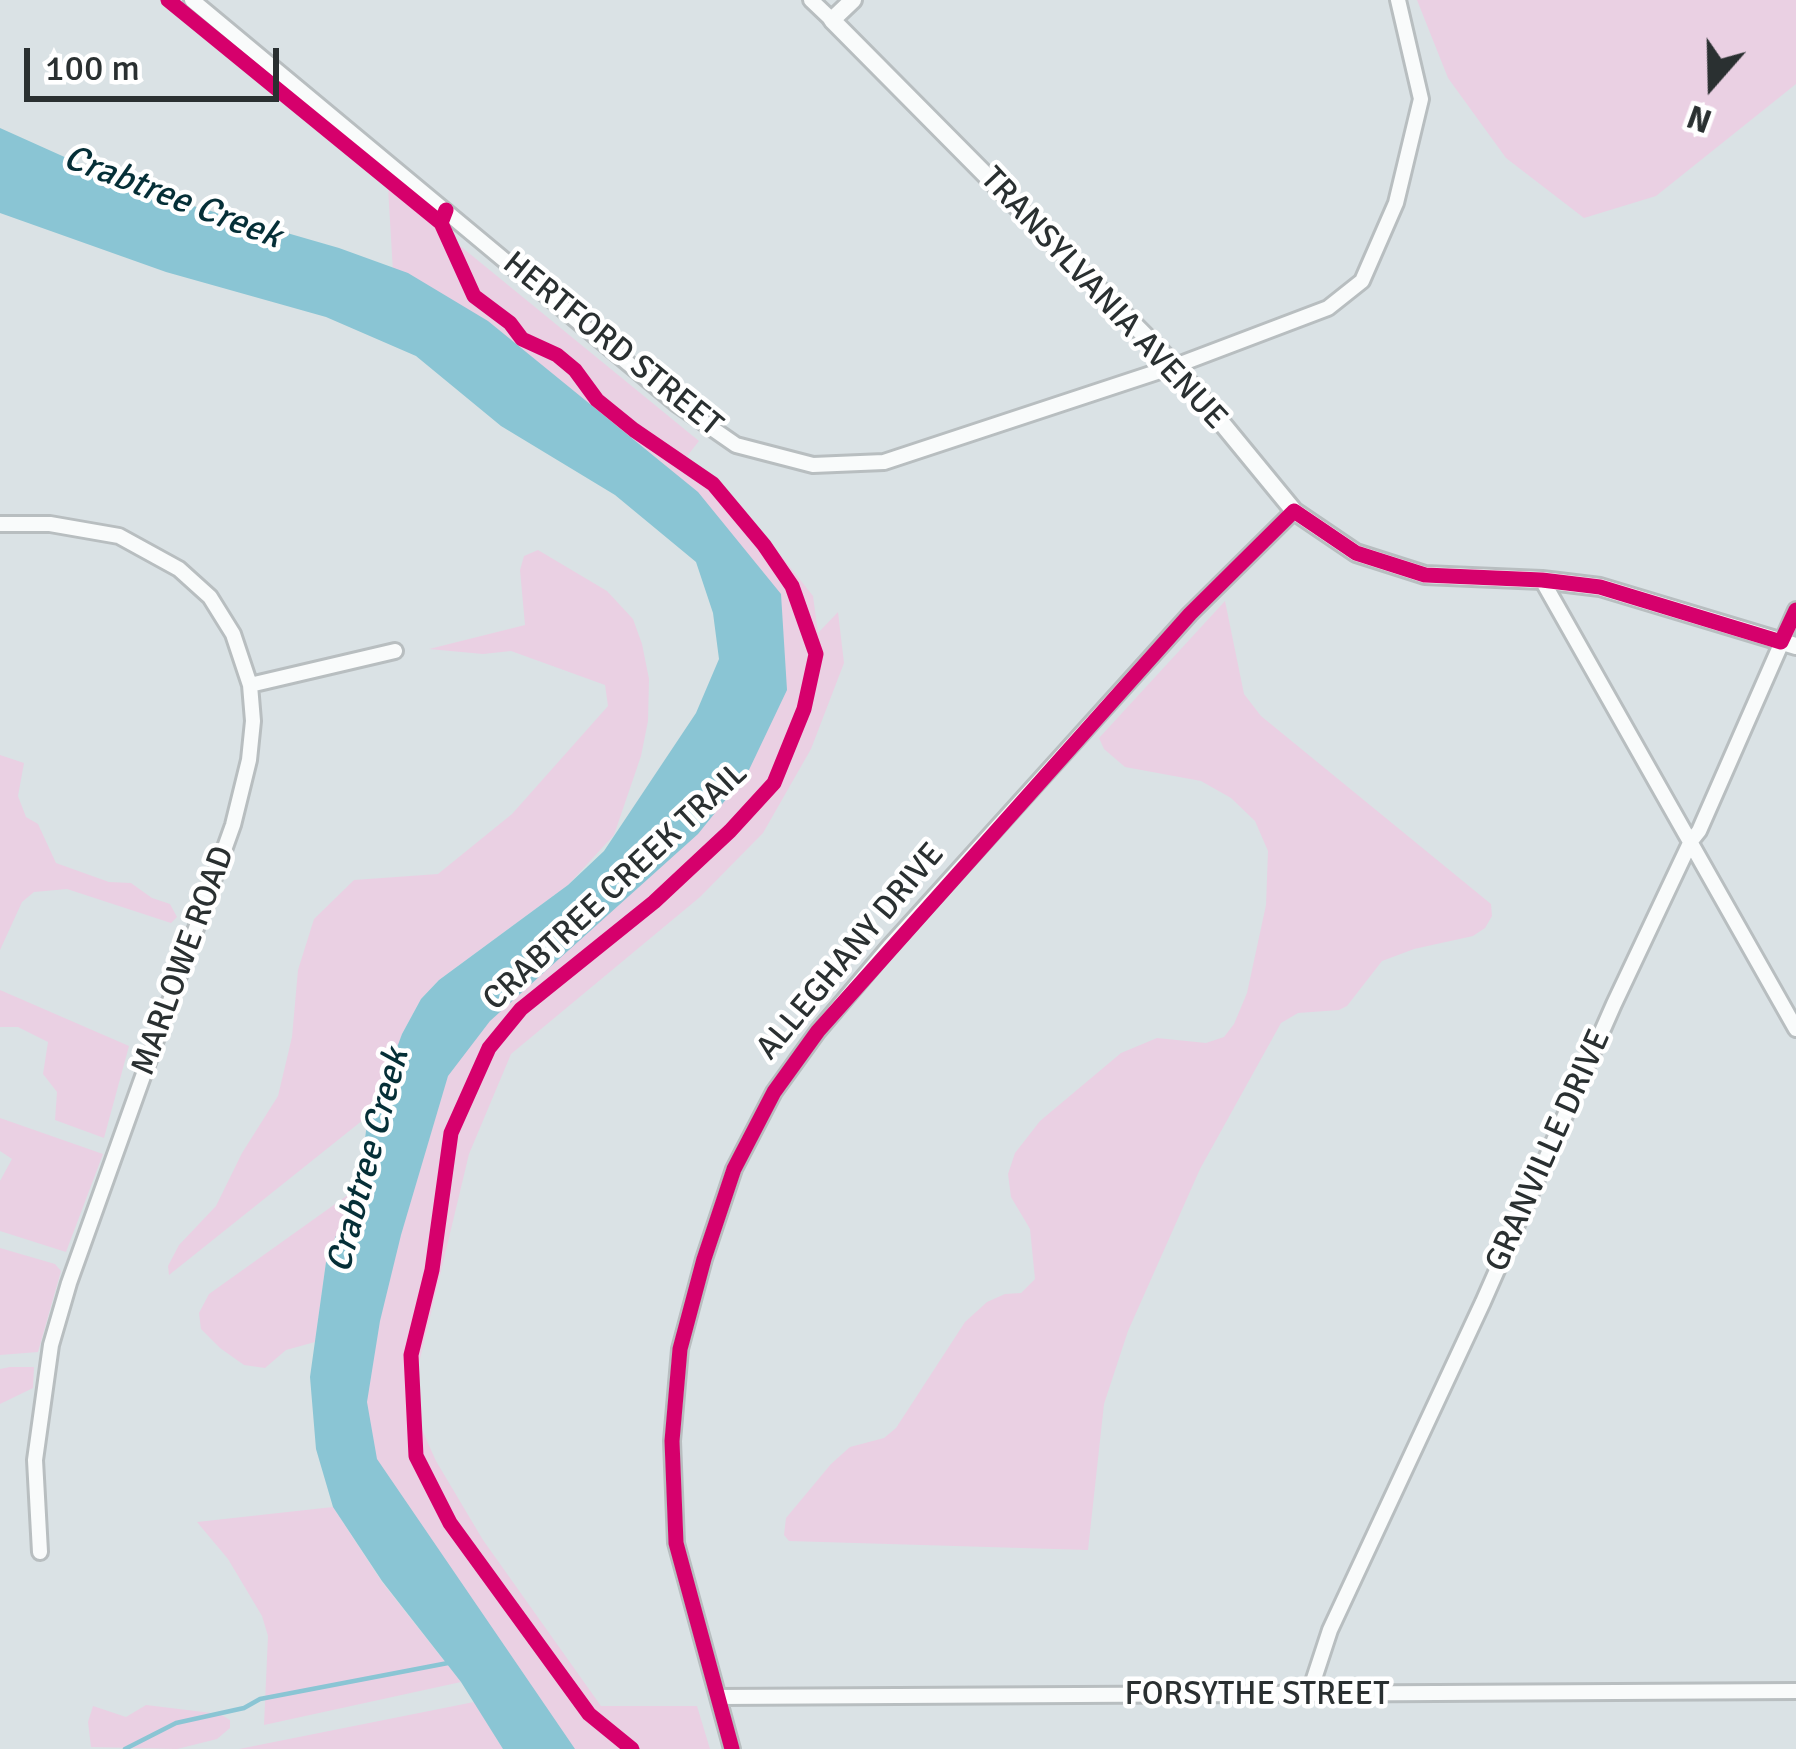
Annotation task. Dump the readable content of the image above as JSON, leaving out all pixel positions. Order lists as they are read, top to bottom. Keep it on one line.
{"streets":{"street":["TRANSYLVANIA AVENUE","HERTFORD STREET","ALLEGHANY DRIVE","MARLOWE ROAD","GRANVILLE DRIVE","FORSYTHE STREET"],"cycle path":["CRABTREE CREEK TRAIL"]},"crossings":[["TRANSYLVANIA AVENUE","HERTFORD STREET"],["TRANSYLVANIA AVENUE","ALLEGHANY DRIVE"],["TRANSYLVANIA AVENUE","GRANVILLE DRIVE"],["ALLEGHANY DRIVE","FORSYTHE STREET"],["GRANVILLE DRIVE","FORSYTHE STREET"]],"water":["Crabtree Creek"],"scale_bar":"100 m","north":"bottom"}
